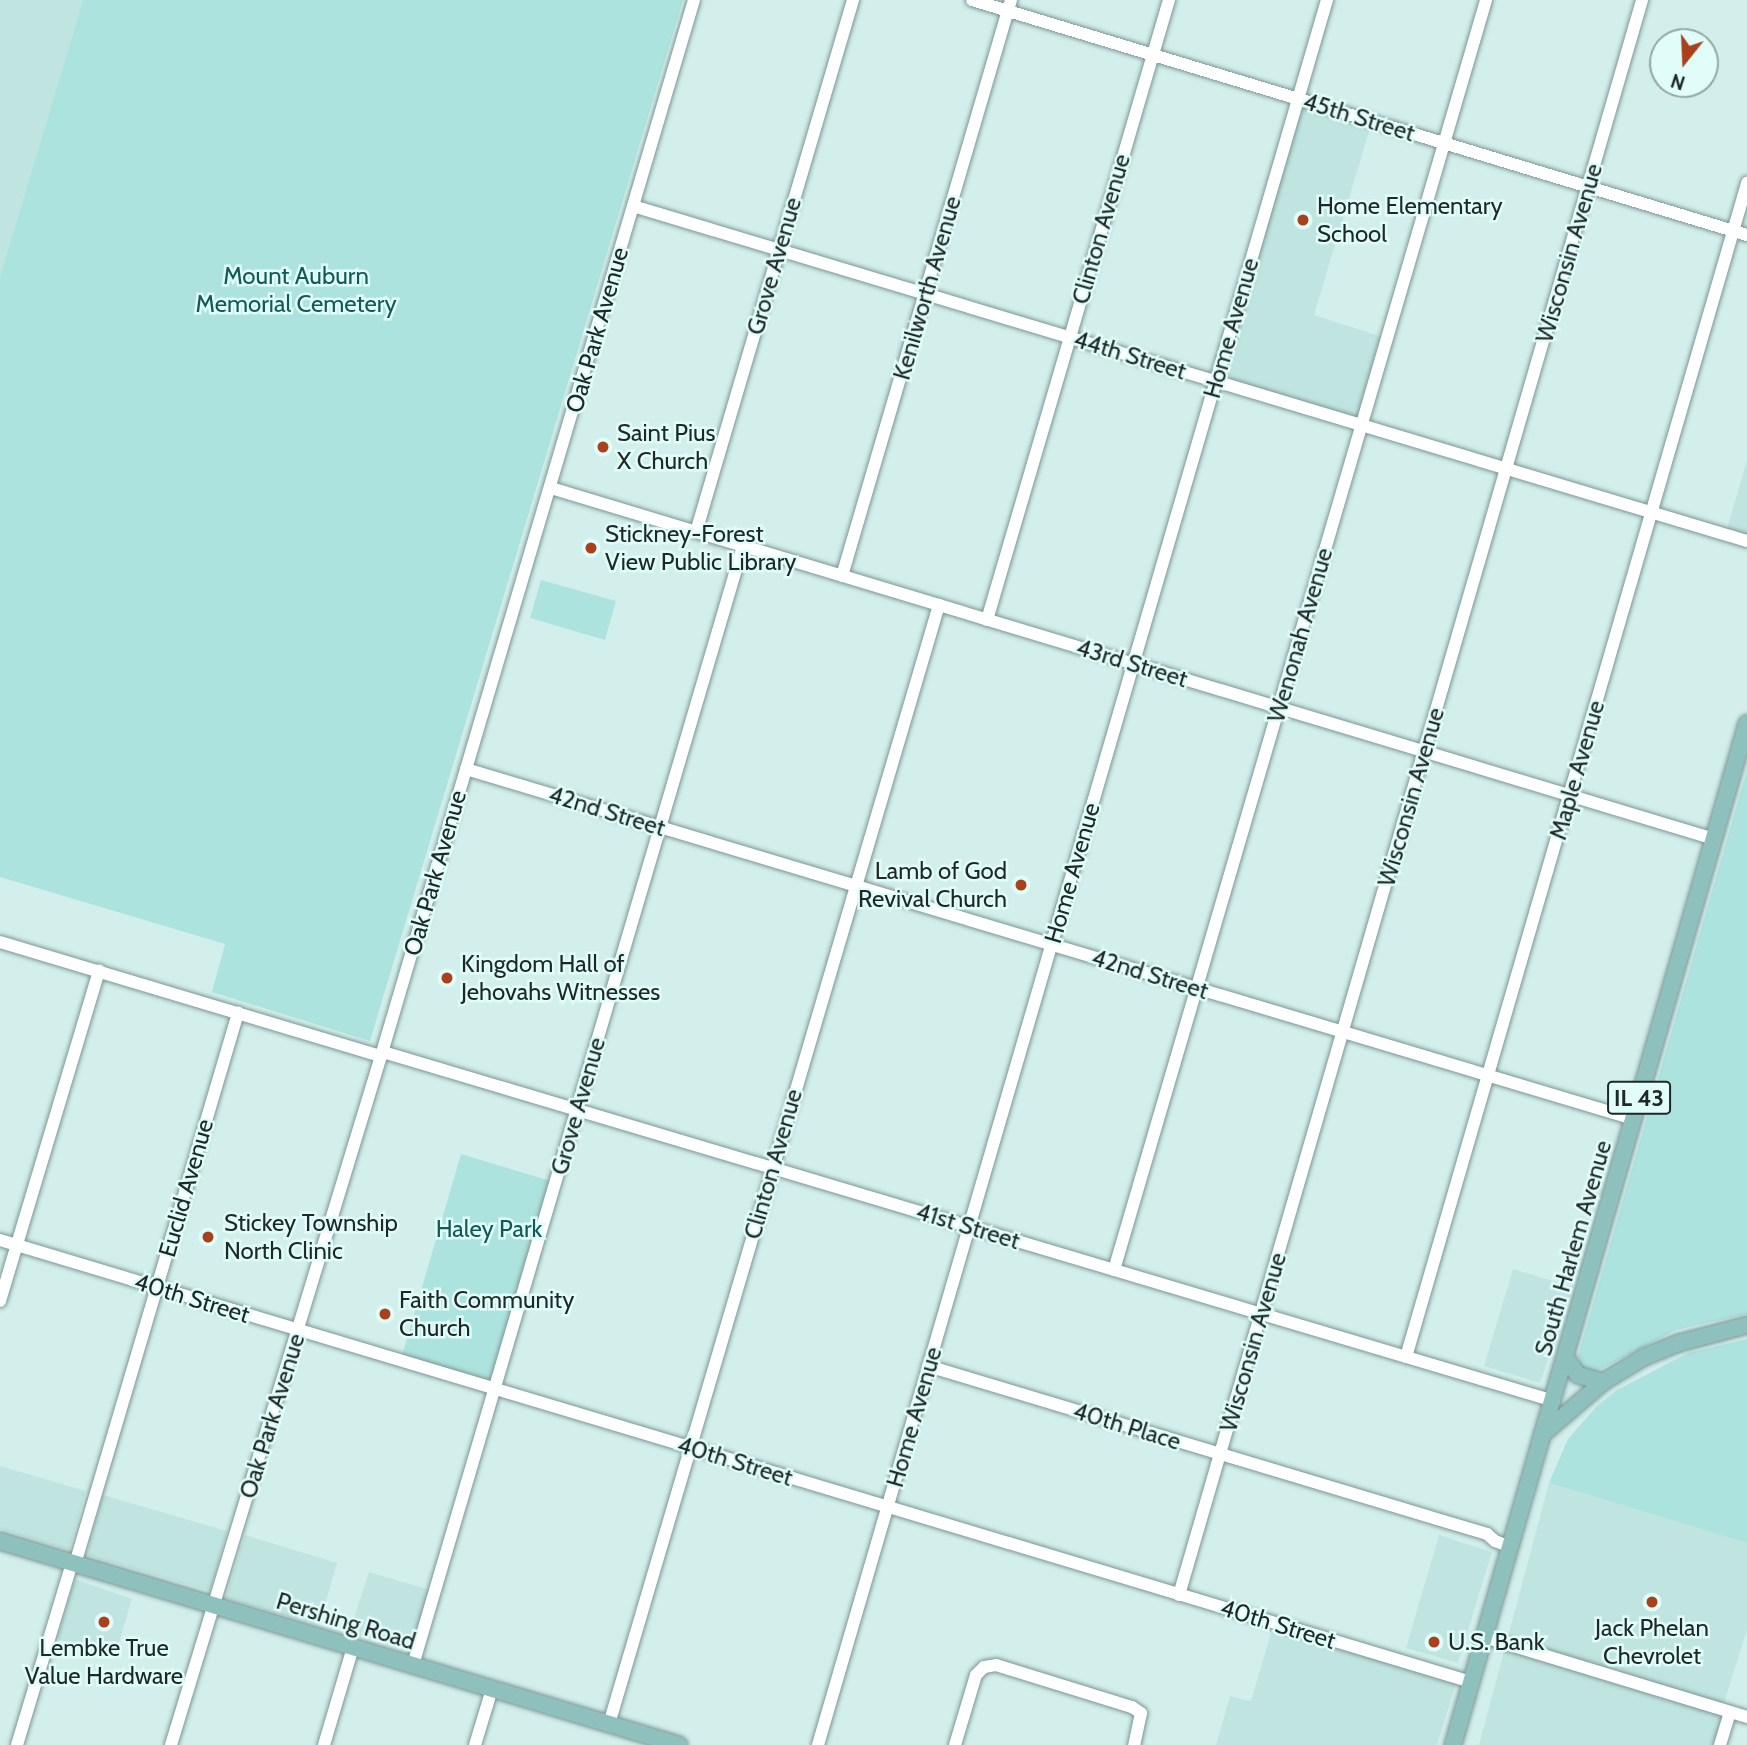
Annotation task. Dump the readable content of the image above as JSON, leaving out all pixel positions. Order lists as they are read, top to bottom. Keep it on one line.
{"streets":{"main road":["IL 43","South Harlem Avenue","Pershing Road"],"street":["45th Street","Clinton Avenue","Wisconsin Avenue","Grove Avenue","Kenilworth Avenue","Home Avenue","Oak Park Avenue","44th Street","Wenonah Avenue","43rd Street","Maple Avenue","42nd Street","Euclid Avenue","41st Street","40th Street","40th Place"]},"crossings":[["45th Street","Clinton Avenue"],["45th Street","Wisconsin Avenue"],["45th Street","Kenilworth Avenue"],["45th Street","Home Avenue"],["45th Street","Wenonah Avenue"],["45th Street","Maple Avenue"],["Clinton Avenue","44th Street"],["Clinton Avenue","43rd Street"],["Clinton Avenue","42nd Street"],["Clinton Avenue","41st Street"],["Clinton Avenue","40th Street"],["Clinton Avenue","Pershing Road"],["Wisconsin Avenue","44th Street"],["Wisconsin Avenue","43rd Street"],["Wisconsin Avenue","42nd Street"],["Wisconsin Avenue","41st Street"],["Wisconsin Avenue","40th Street"],["Wisconsin Avenue","40th Place"],["Grove Avenue","44th Street"],["Grove Avenue","43rd Street"],["Grove Avenue","42nd Street"],["Grove Avenue","41st Street"],["Grove Avenue","40th Street"],["Grove Avenue","Pershing Road"],["Kenilworth Avenue","44th Street"],["Kenilworth Avenue","43rd Street"],["Home Avenue","44th Street"],["Home Avenue","43rd Street"],["Home Avenue","42nd Street"],["Home Avenue","41st Street"],["Home Avenue","40th Street"],["Home Avenue","40th Place"],["Oak Park Avenue","44th Street"],["Oak Park Avenue","43rd Street"],["Oak Park Avenue","42nd Street"],["Oak Park Avenue","41st Street"],["Oak Park Avenue","40th Street"],["Oak Park Avenue","Pershing Road"],["44th Street","Wenonah Avenue"],["44th Street","Maple Avenue"],["Wenonah Avenue","43rd Street"],["Wenonah Avenue","42nd Street"],["Wenonah Avenue","41st Street"],["43rd Street","Maple Avenue"],["43rd Street","South Harlem Avenue"],["Maple Avenue","42nd Street"],["Maple Avenue","41st Street"],["42nd Street","South Harlem Avenue"],["Euclid Avenue","41st Street"],["Euclid Avenue","40th Street"],["Euclid Avenue","Pershing Road"],["41st Street","South Harlem Avenue"],["South Harlem Avenue","40th Street"],["South Harlem Avenue","40th Place"]],"parks":["Mount Auburn Memorial Cemetery","Haley Park"],"places":["Home Elementary School","Saint Pius X Church","Stickney-Forest View Public Library","Lamb of God Revival Church","Kingdom Hall of Jehovahs Witnesses","Stickey Township North Clinic","Faith Community Church","Jack Phelan Chevrolet","Lembke True Value Hardware","U.S. Bank"],"north":"bottom"}
